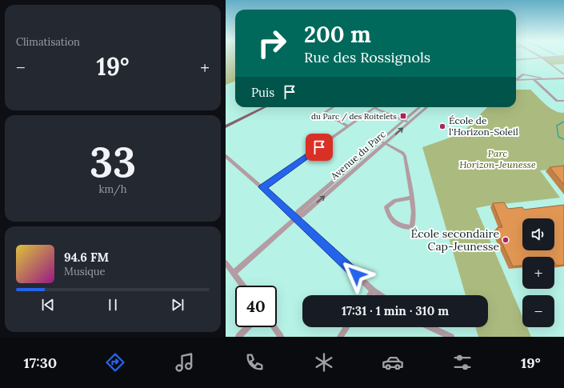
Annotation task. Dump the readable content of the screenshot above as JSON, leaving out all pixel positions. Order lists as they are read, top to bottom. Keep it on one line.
{"streets":{"street":["Avenue du Parc"]},"parks":["Parc Horizon-Jeunesse"],"places":{"transit":["du Parc / des Roitelets"],"other":["École de l'Horizon-Soleil","École secondaire Cap-Jeunesse"]},"page":{"tile":["Climatisation",["33","km/h"]],"turn":["200 m","Rue des Rossignols"],"heat":["−","19°","+"],"then":"Puis","map_buttons":["+","−"],"song":["94.6 FM","Musique"],"limit":"40","trip":"17:31 · 1 min · 310 m","tabs":["17:30","19°"]}}
